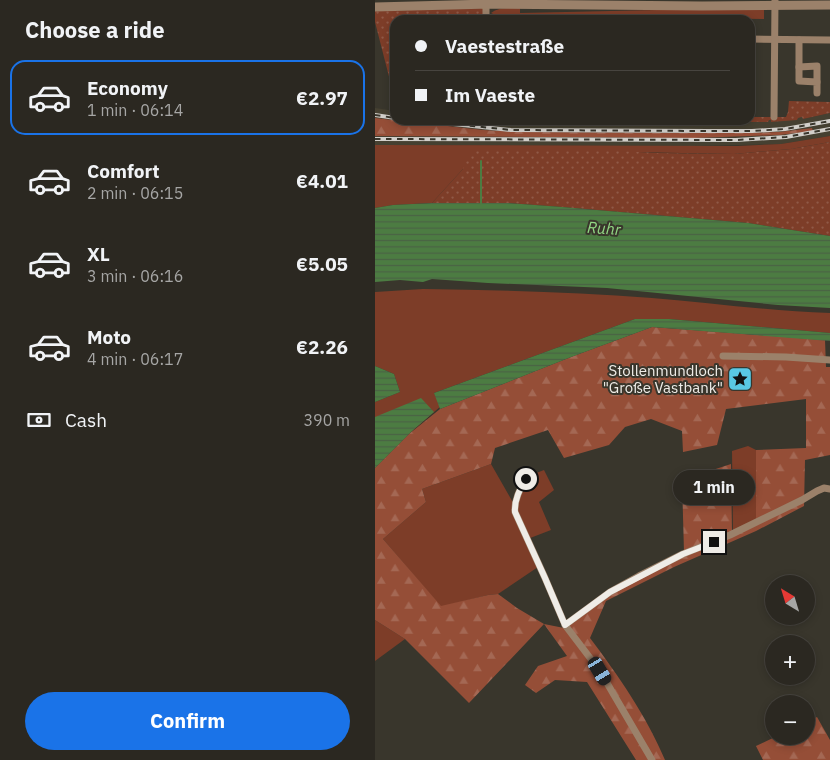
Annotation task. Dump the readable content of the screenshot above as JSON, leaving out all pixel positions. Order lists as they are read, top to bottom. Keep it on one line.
{"water":["Ruhr"],"places":{"place":["Stollenmundloch \"Große Vastbank\""]},"north":"top left","page":{"heading":"Choose a ride","banner":["Vaestestraße","Im Vaeste"],"list":[{"name":"Economy","note":"1 min · 06:14","value":"€2.97"},{"name":"Comfort","note":"2 min · 06:15","value":"€4.01"},{"name":"XL","note":"3 min · 06:16","value":"€5.05"},{"name":"Moto","note":"4 min · 06:17","value":"€2.26"}],"pay":["Cash","390 m"],"bubble":"1 min","map_buttons":["+","−"],"buttons":"Confirm"}}
